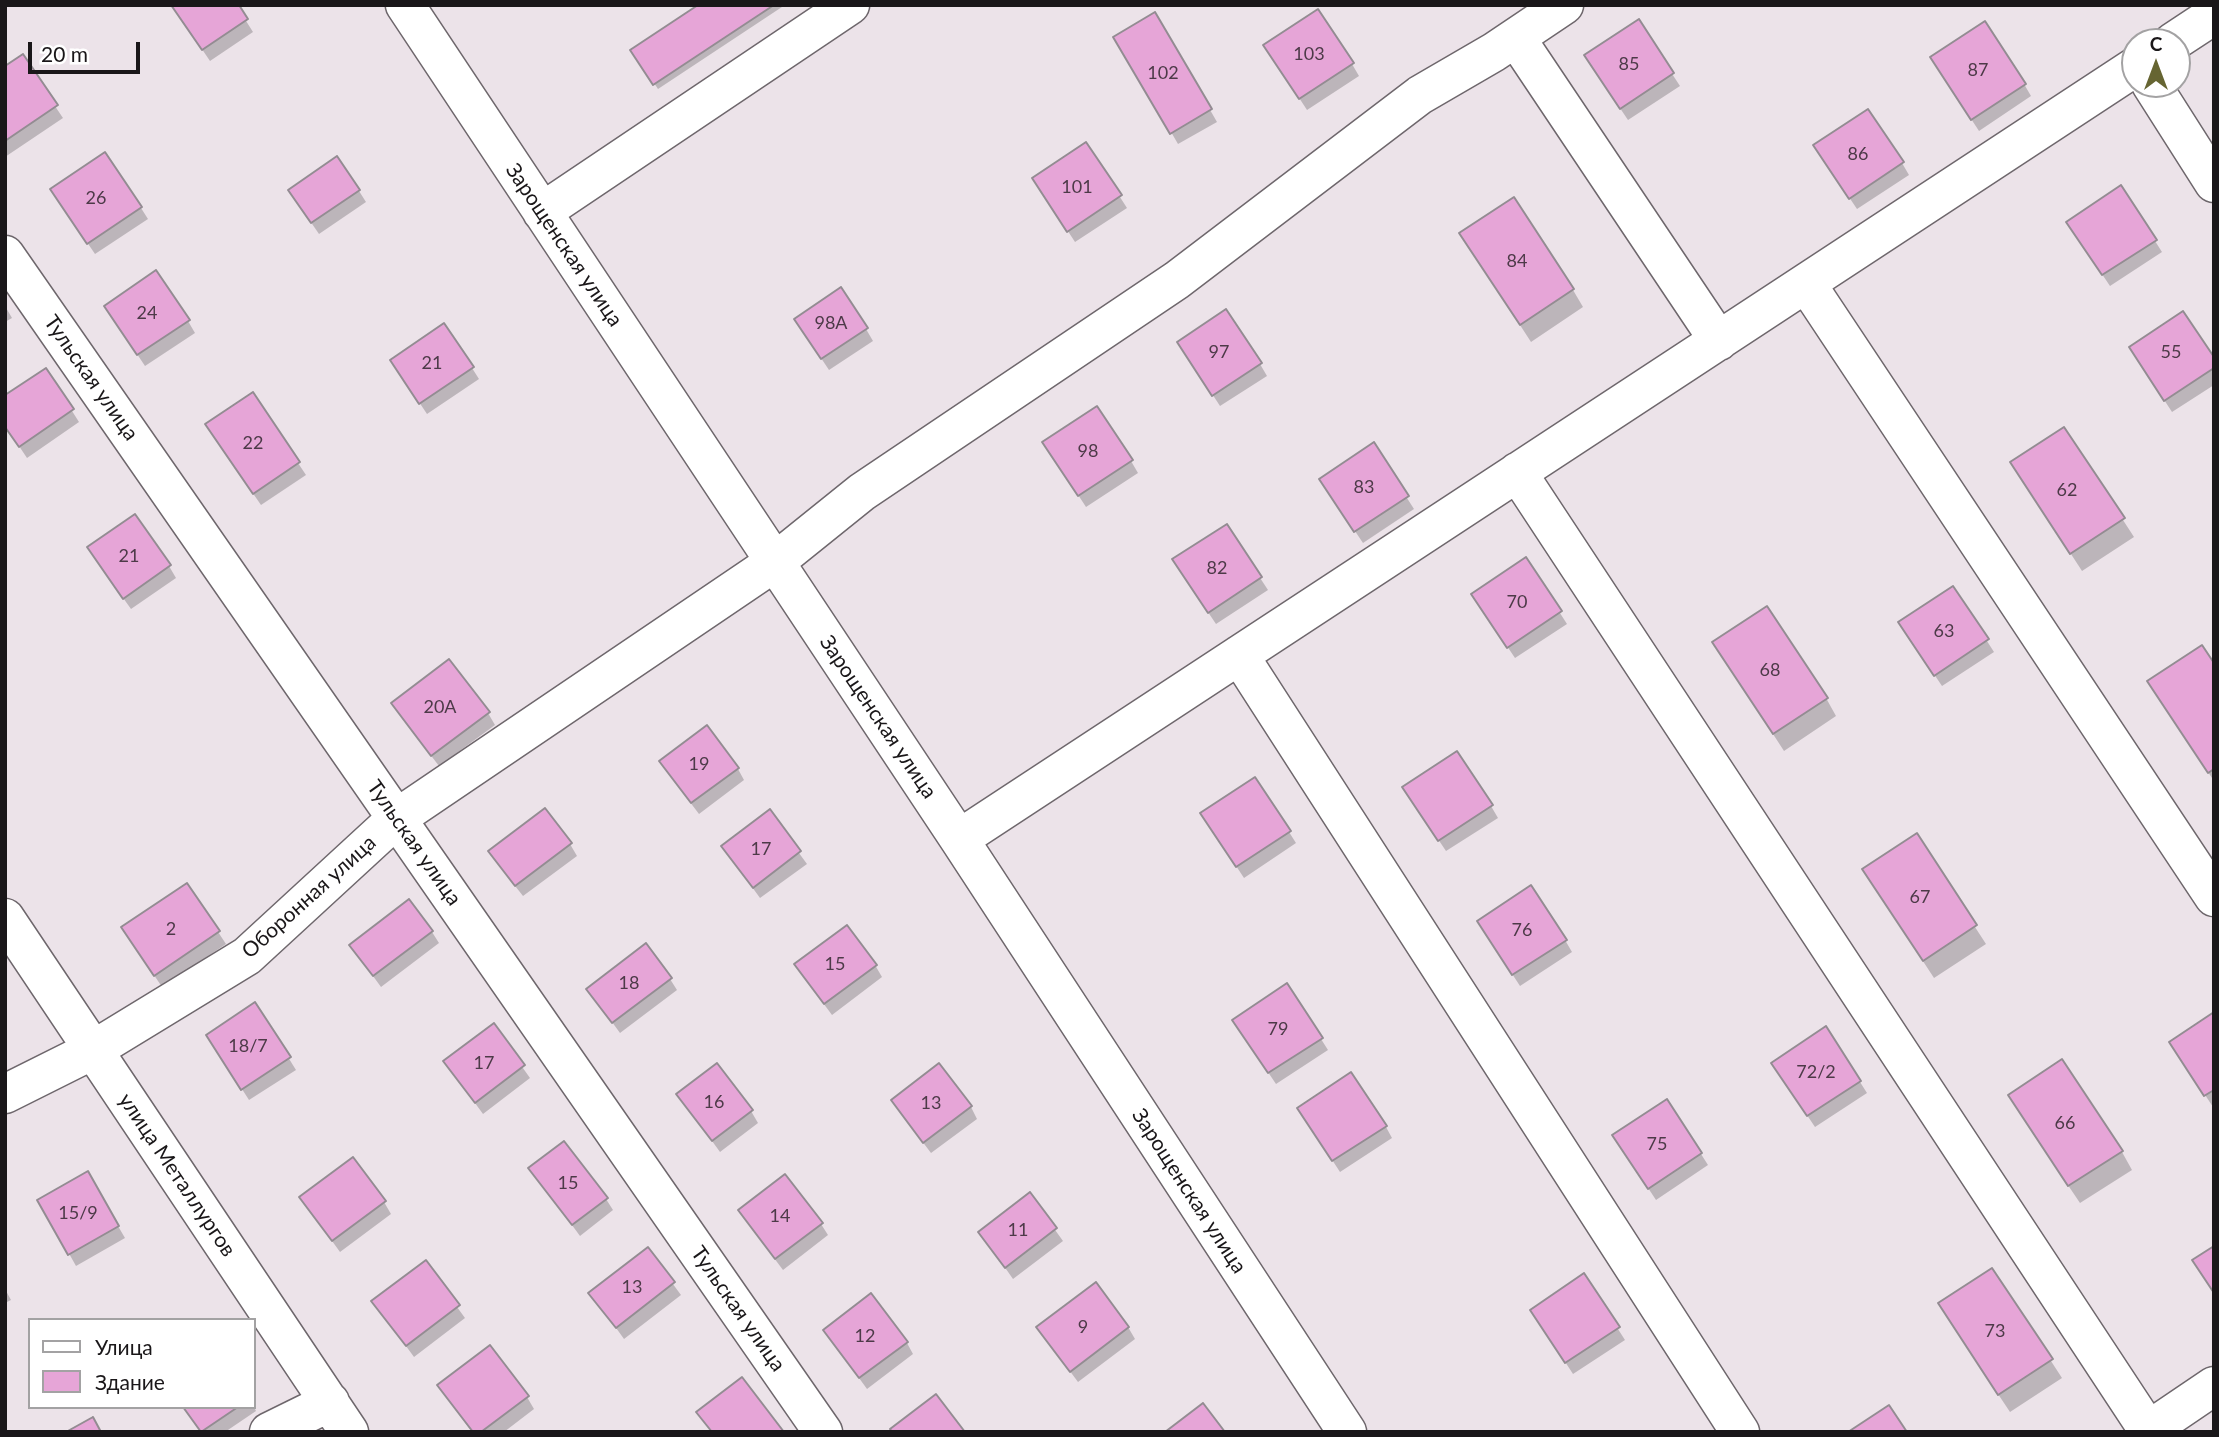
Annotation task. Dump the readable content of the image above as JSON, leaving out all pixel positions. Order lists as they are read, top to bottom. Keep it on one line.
{"streets":{"street":["Зарощенская улица","Тульская улица","Оборонная улица","улица Металлургов"]},"crossings":[["Зарощенская улица","Оборонная улица"],["Тульская улица","Оборонная улица"],["Оборонная улица","улица Металлургов"]],"house_numbers":["103","85","87","102","86","101","26","84","24","98А","97","55","21","22","98","83","62","21","82","70","63","68","20А","19","17","67","2","76","15","18","79","18/7","17","72/2","16","13","66","75","15","15/9","14","11","13","9","73","12"],"legend":["Улица","Здание"],"scale_bar":"20 m","north":"top"}
